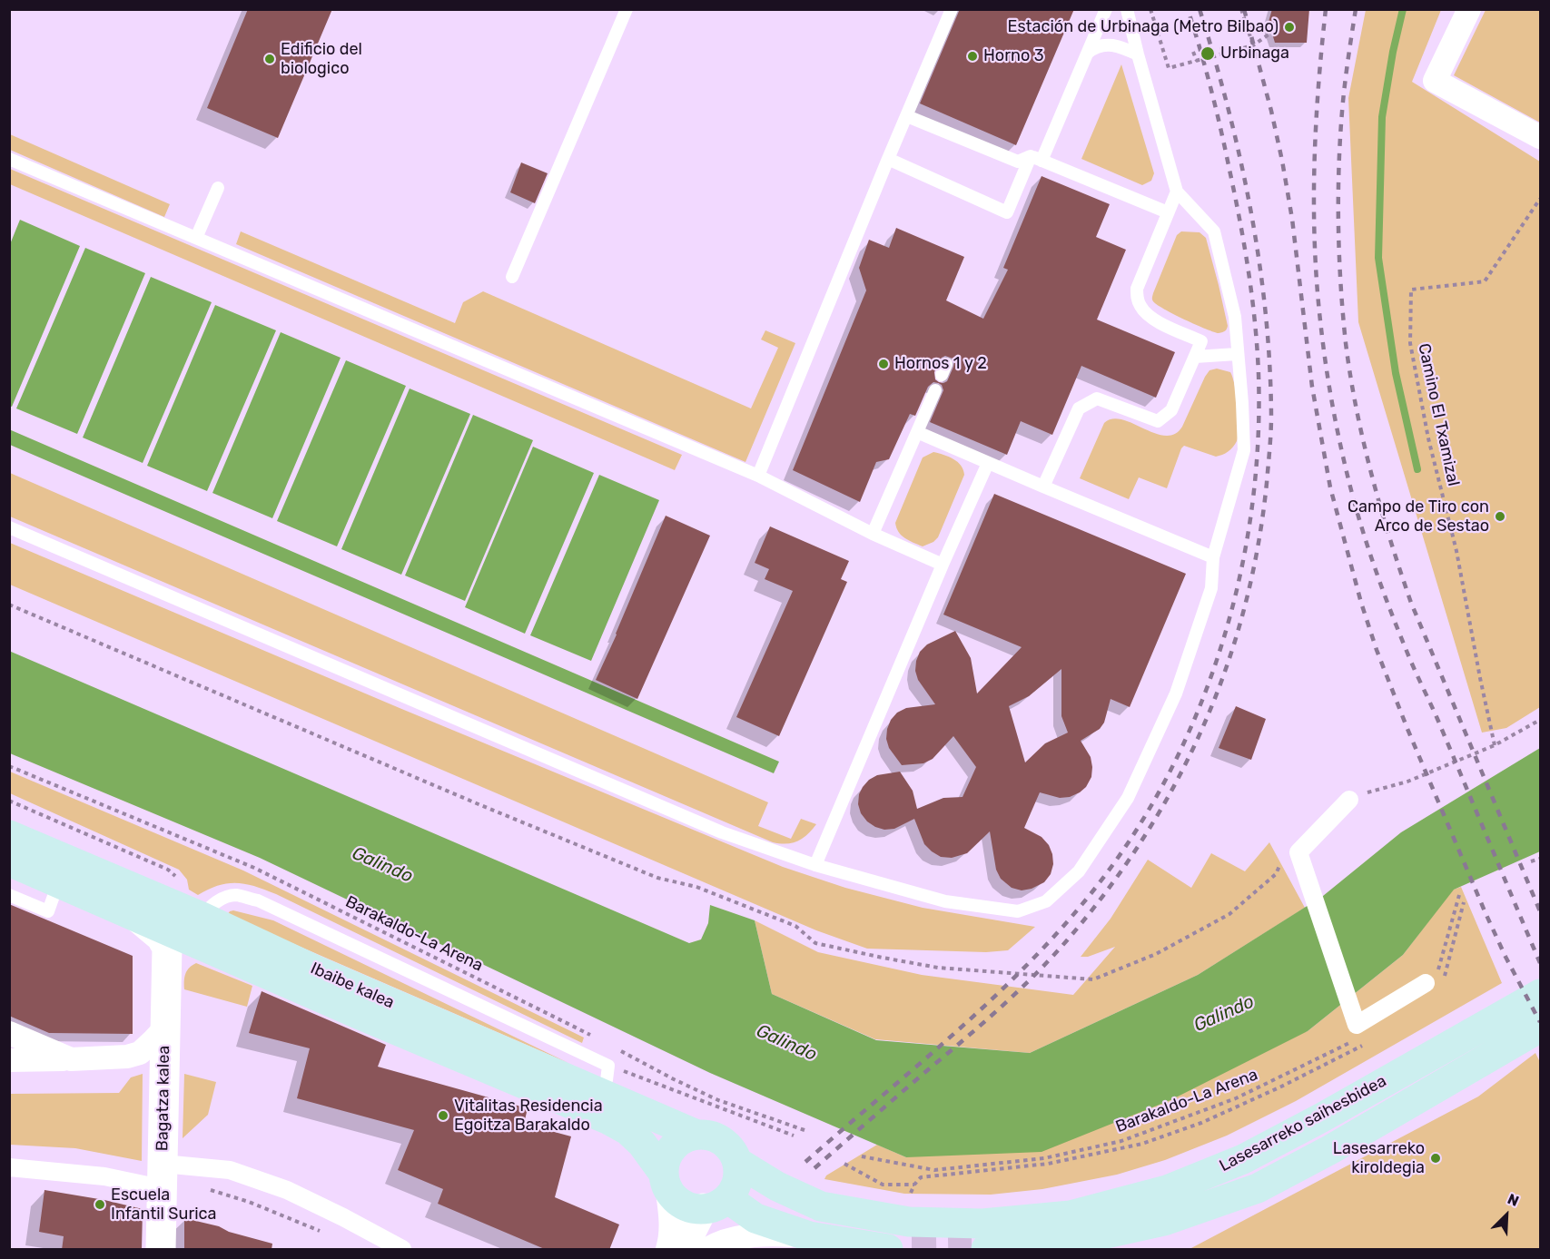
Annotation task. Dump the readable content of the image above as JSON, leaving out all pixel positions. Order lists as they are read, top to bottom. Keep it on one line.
{"streets":{"main road":["Ibaibe kalea","Lasesarreko saihesbidea"],"street":["Bagatza kalea"],"path":["Camino El Txamizal","Barakaldo-La Arena"]},"crossings":[["Ibaibe kalea","Bagatza kalea"],["Ibaibe kalea","Lasesarreko saihesbidea"]],"water":["Galindo"],"places":["Estación de Urbinaga (Metro Bilbao)","Urbinaga","Horno 3","Edificio del biologico","Hornos 1 y 2","Campo de Tiro con Arco de Sestao","Vitalitas Residencia Egoitza Barakaldo","Lasesarreko kiroldegia","Escuela Infantil Surica"],"north":"top right"}
